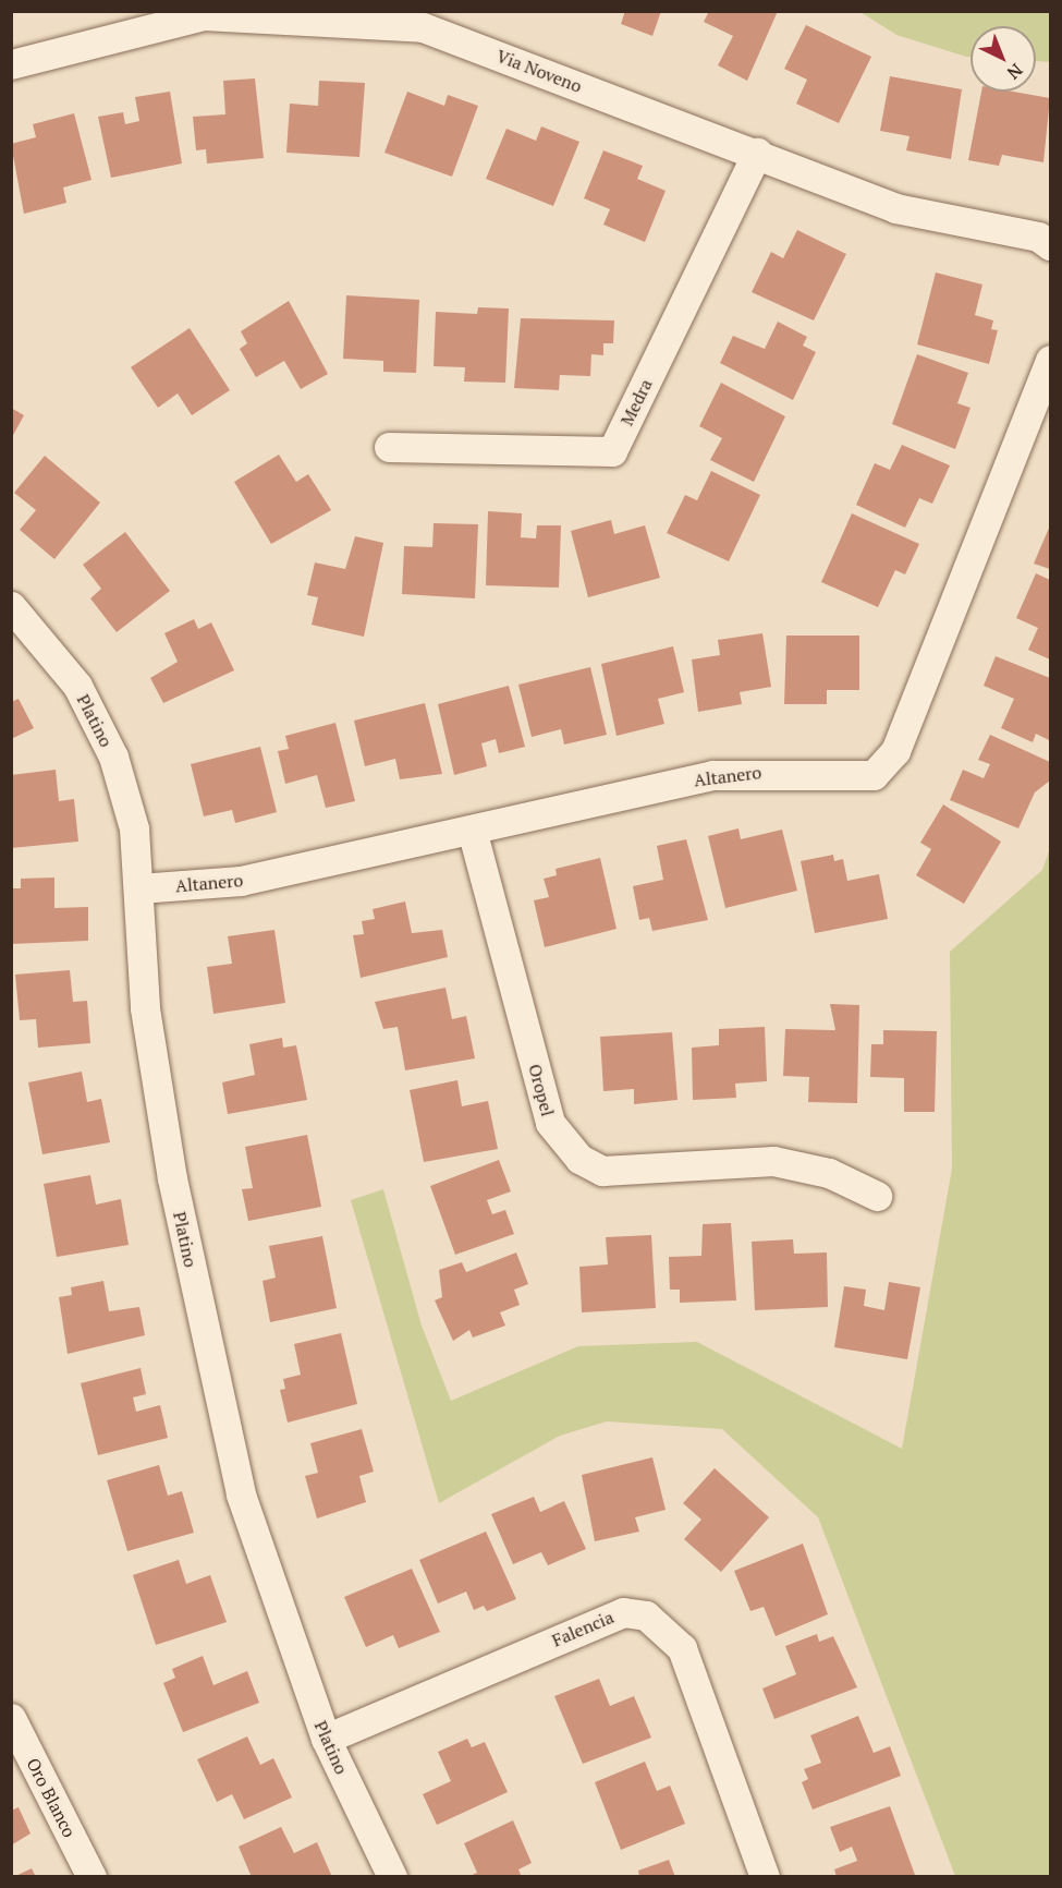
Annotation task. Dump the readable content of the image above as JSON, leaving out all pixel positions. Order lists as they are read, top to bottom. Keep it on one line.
{"streets":{"street":["Via Noveno","Medra","Platino","Altanero","Oropel","Falencia","Oro Blanco"]},"crossings":[["Via Noveno","Medra"],["Platino","Altanero"],["Platino","Falencia"],["Altanero","Oropel"]],"north":"bottom right"}
